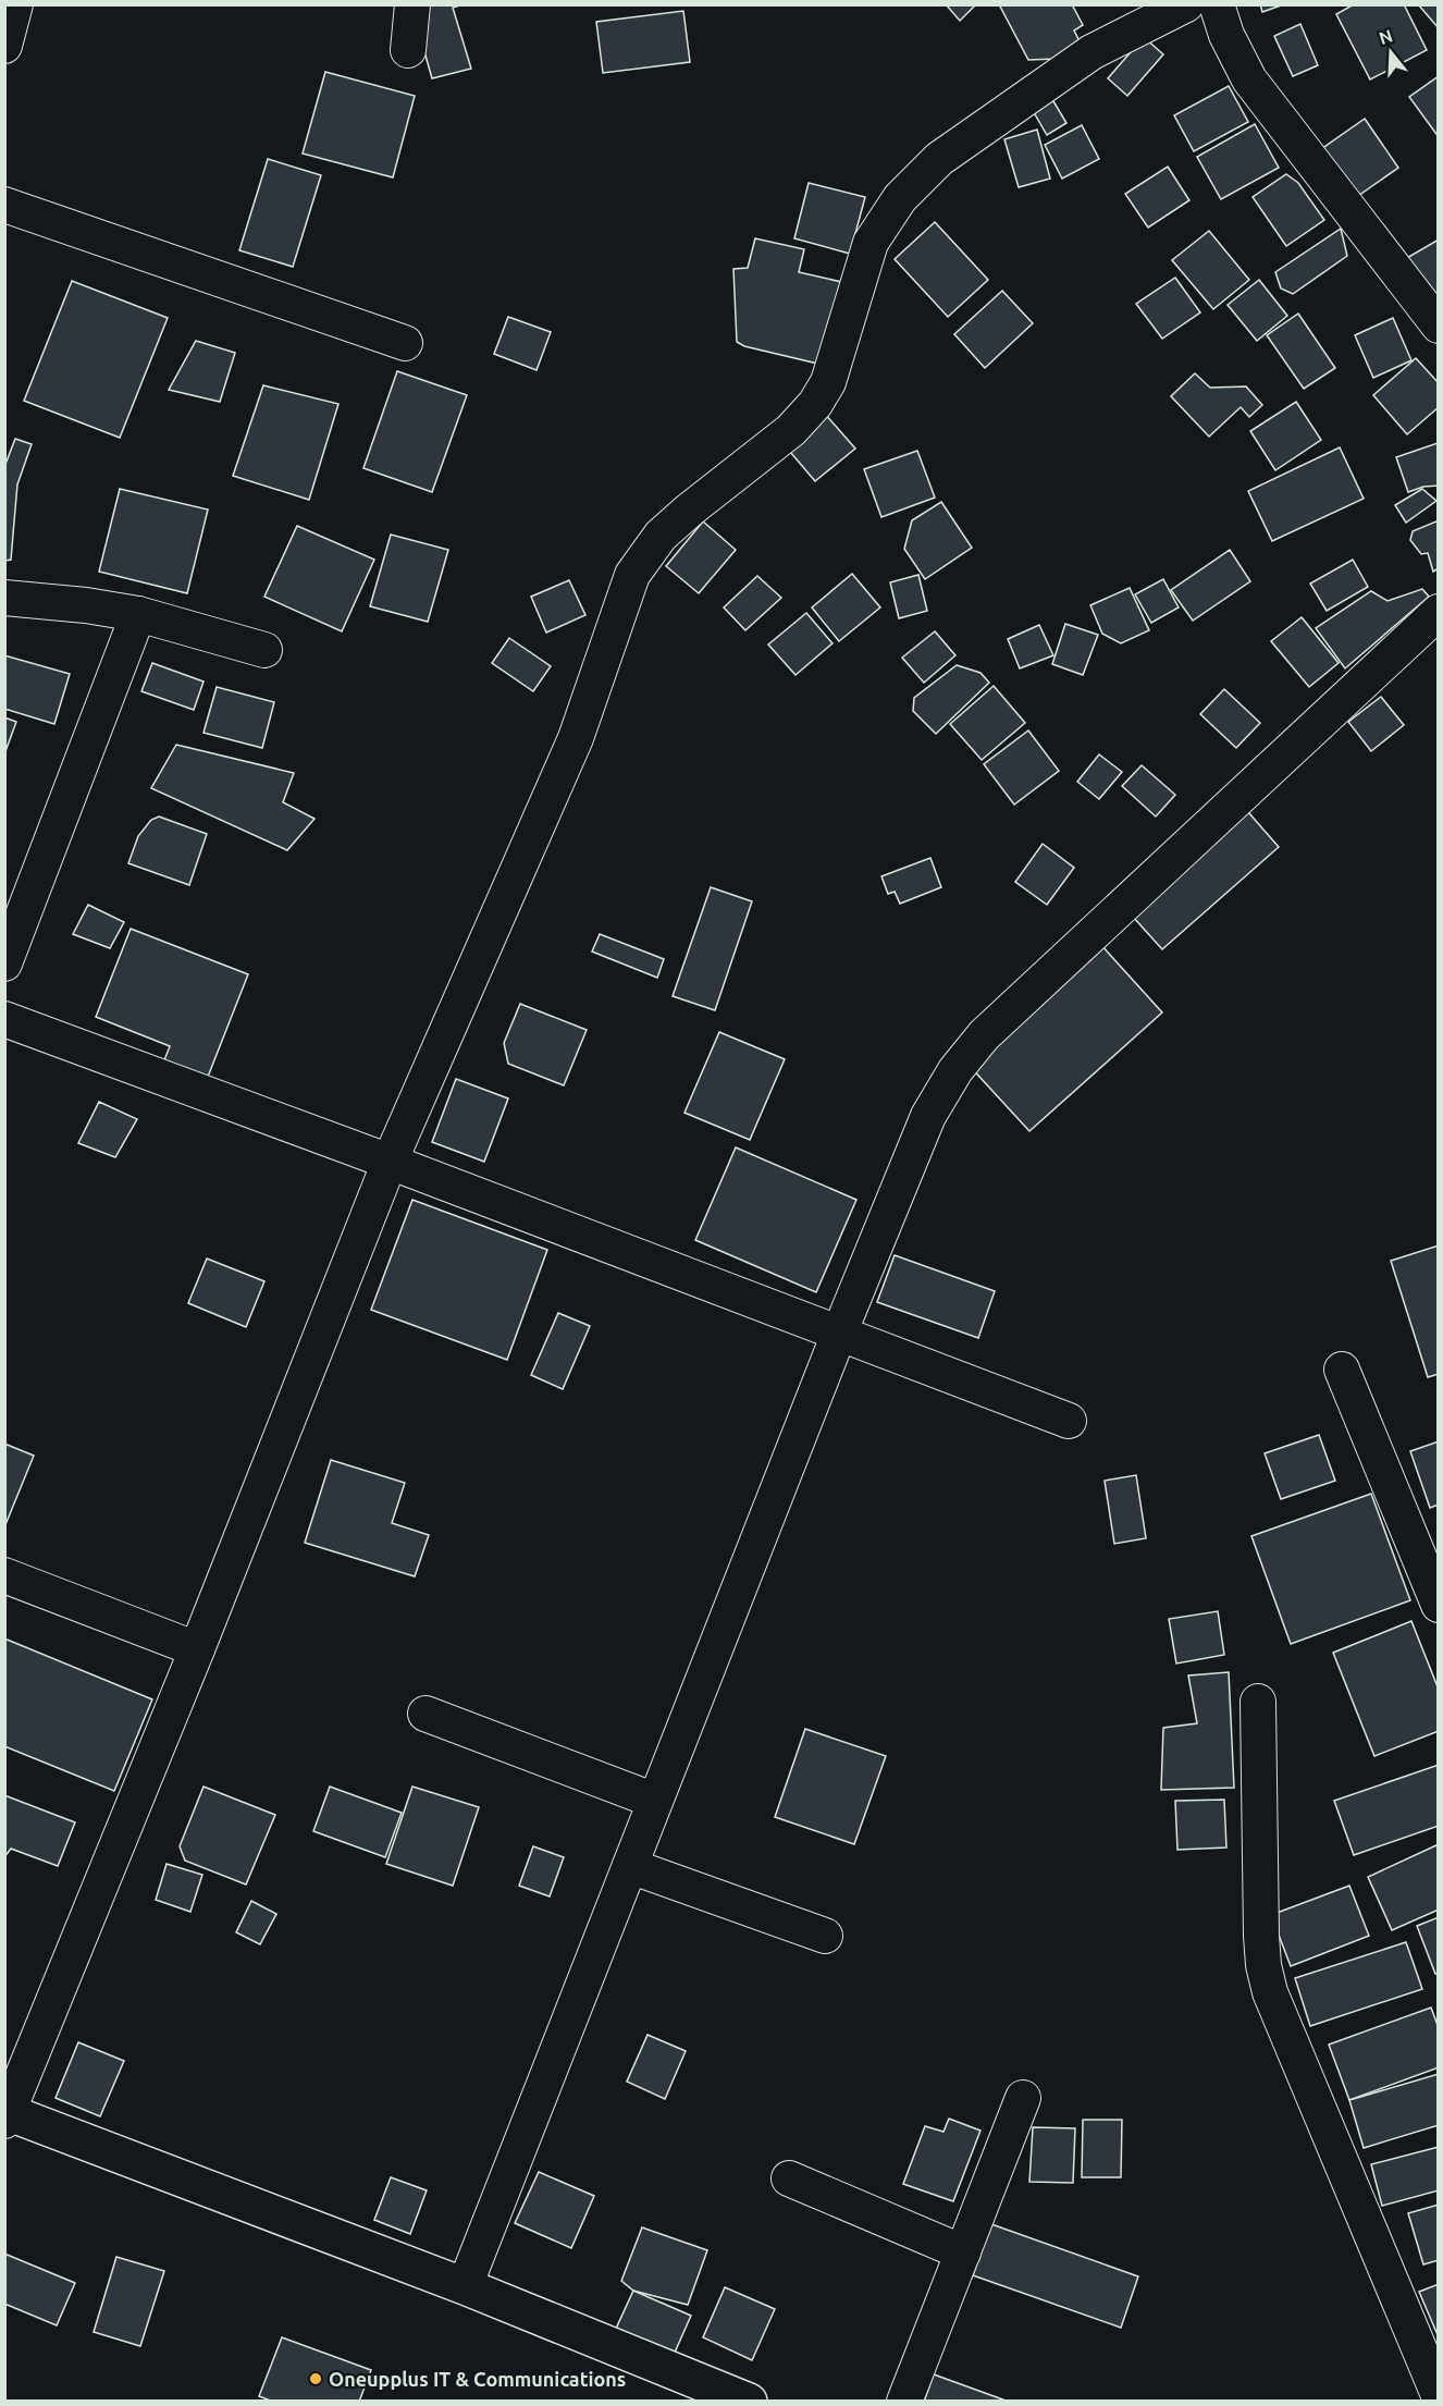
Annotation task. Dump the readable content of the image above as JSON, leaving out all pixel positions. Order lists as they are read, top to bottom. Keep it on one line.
{"places":["Oneupplus IT & Communications"],"north":"top"}
